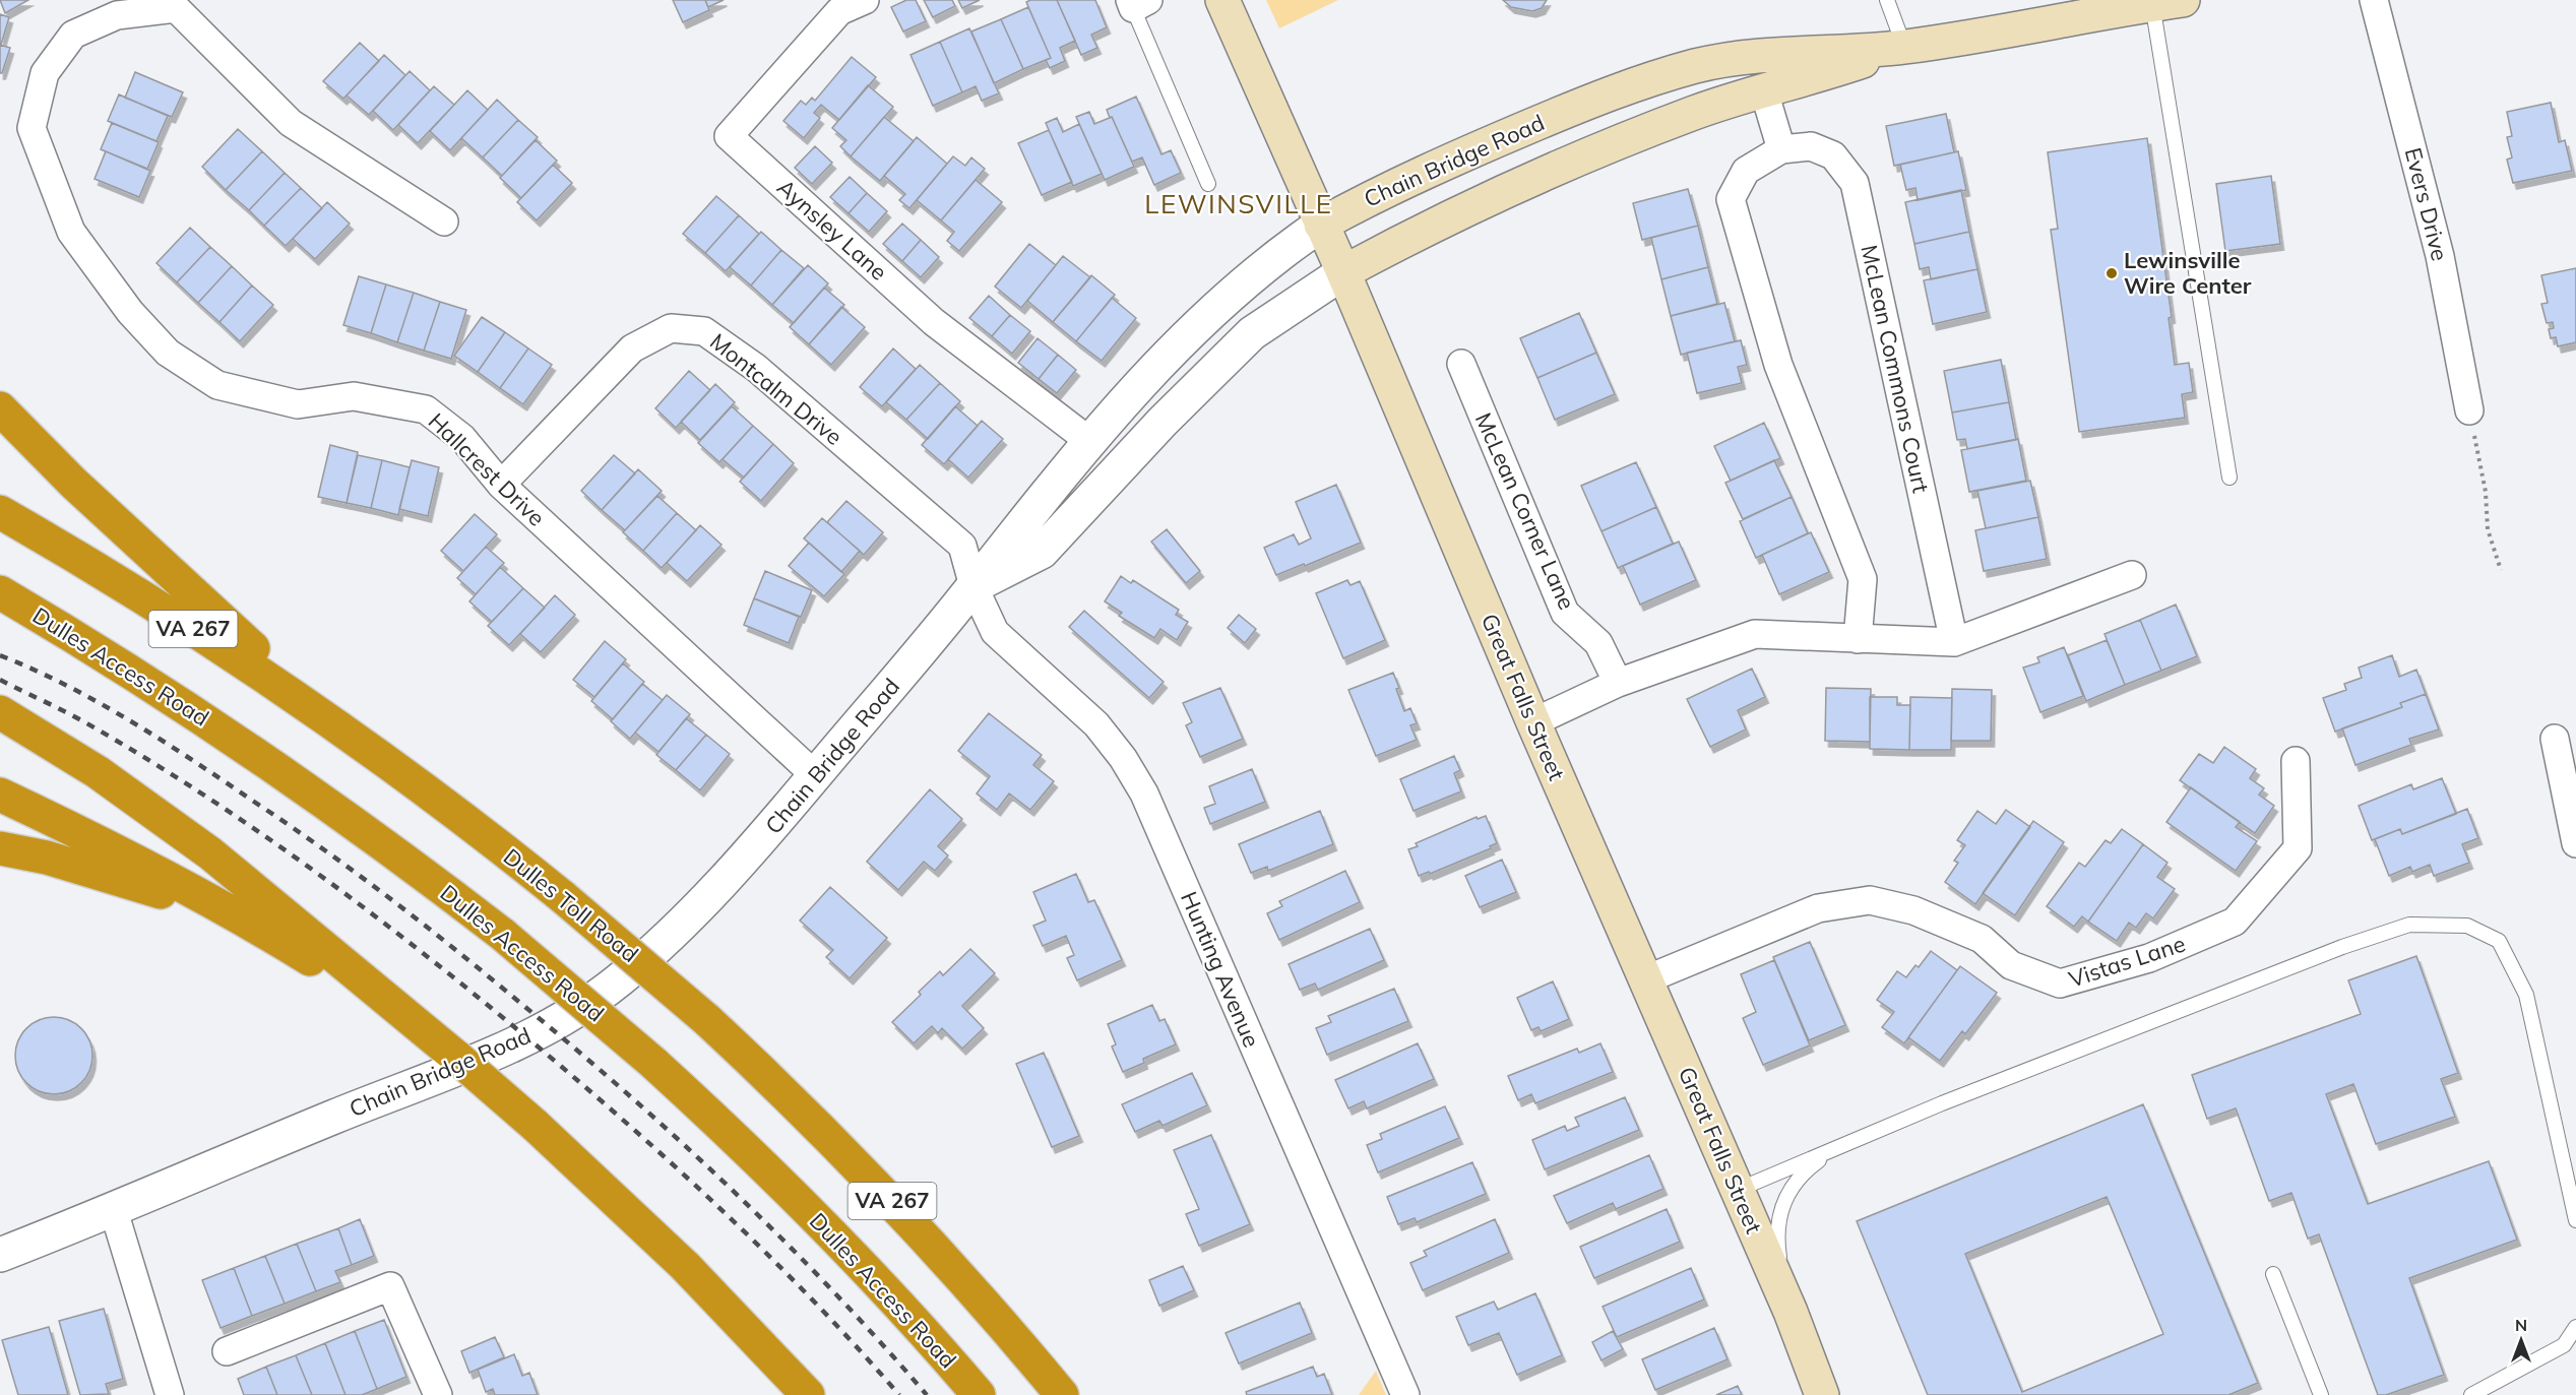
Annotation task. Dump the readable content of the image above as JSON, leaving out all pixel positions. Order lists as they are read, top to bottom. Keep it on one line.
{"streets":{"highway":["VA 267","Dulles Access Road","Dulles Toll Road"],"main road":["Chain Bridge Road","Great Falls Street"],"street":["Evers Drive","Aynsley Lane","McLean Commons Court","Montcalm Drive","Hallcrest Drive","McLean Corner Lane","Vistas Lane","Hunting Avenue"]},"crossings":[["Chain Bridge Road","Aynsley Lane"],["Chain Bridge Road","Montcalm Drive"],["Chain Bridge Road","Hallcrest Drive"],["Chain Bridge Road","Great Falls Street"],["Chain Bridge Road","Hunting Avenue"],["Montcalm Drive","Hallcrest Drive"],["Montcalm Drive","Hunting Avenue"],["Great Falls Street","Vistas Lane"]],"districts":["LEWINSVILLE"],"places":["Lewinsville Wire Center"],"north":"top"}
